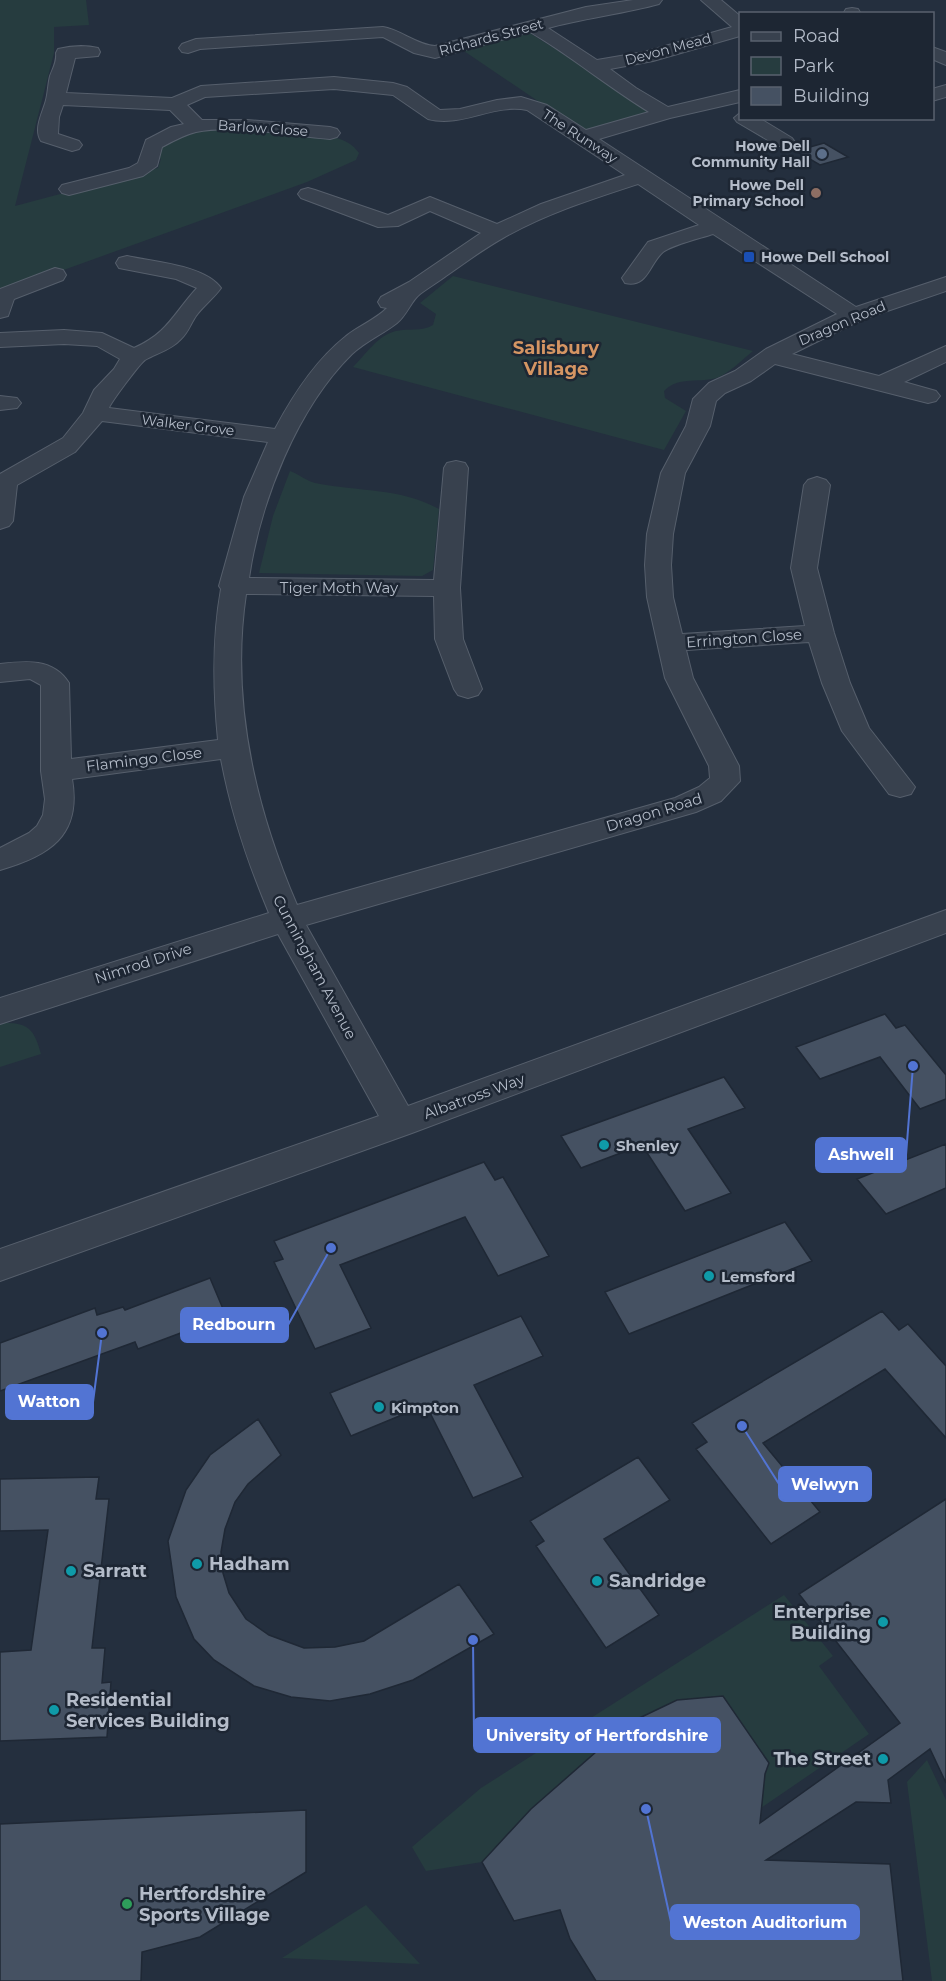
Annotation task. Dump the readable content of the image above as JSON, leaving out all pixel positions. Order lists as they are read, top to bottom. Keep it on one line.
{"streets":{"street":["Richards Street","Devon Mead","Barlow Close","The Runway","Dragon Road","Walker Grove","Tiger Moth Way","Errington Close","Flamingo Close","Nimrod Drive","Cunningham Avenue","Albatross Way"]},"crossings":[["Barlow Close","The Runway"],["The Runway","Dragon Road"],["The Runway","Cunningham Avenue"],["Dragon Road","Errington Close"],["Dragon Road","Nimrod Drive"],["Dragon Road","Cunningham Avenue"],["Walker Grove","Cunningham Avenue"],["Tiger Moth Way","Cunningham Avenue"],["Flamingo Close","Cunningham Avenue"],["Nimrod Drive","Cunningham Avenue"],["Cunningham Avenue","Albatross Way"]],"districts":["Salisbury Village"],"places":{"other":["Howe Dell Community Hall","Howe Dell Primary School","Ashwell","Shenley","Redbourn","Lemsford","Watton","Kimpton","Welwyn","Hadham","Sarratt","Sandridge","Enterprise Building","University of Hertfordshire","Residential Services Building","The Street","Weston Auditorium","Hertfordshire Sports Village"],"transit":["Howe Dell School"]},"legend":["Road","Park","Building"]}
